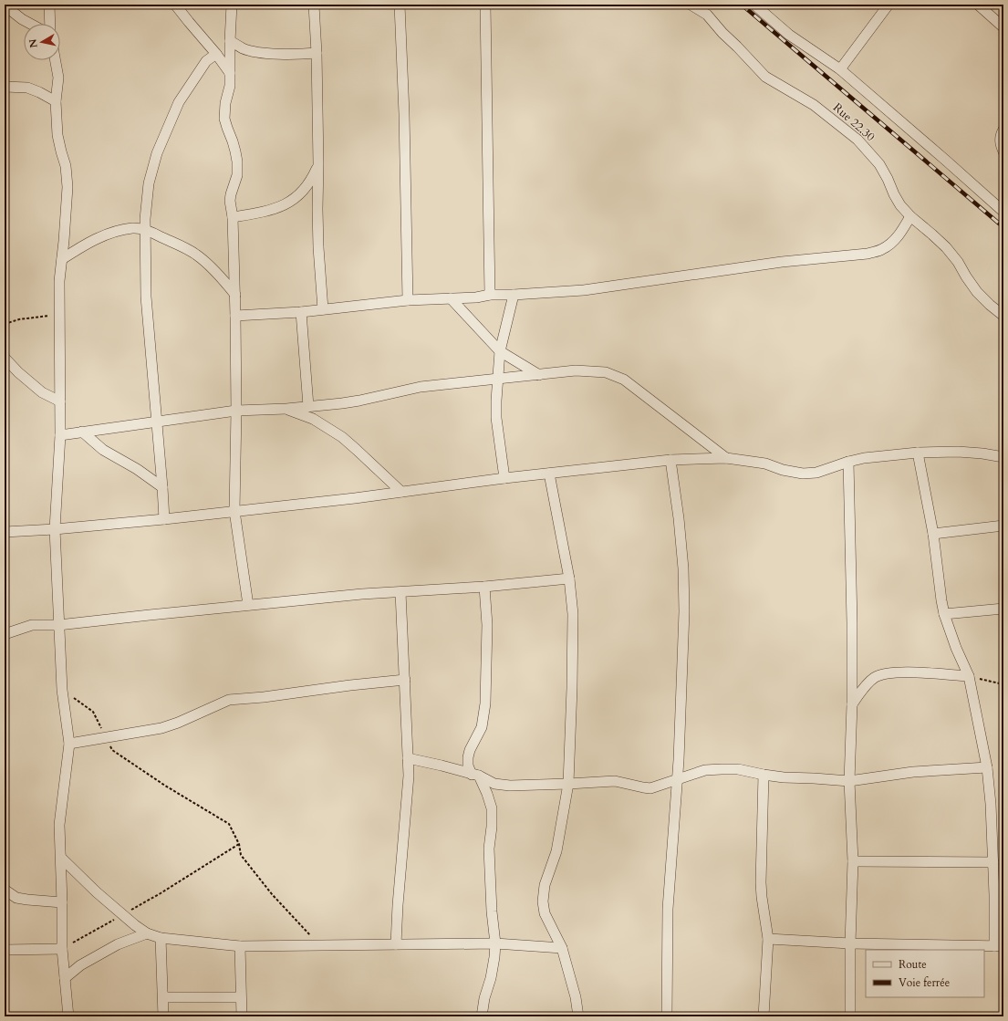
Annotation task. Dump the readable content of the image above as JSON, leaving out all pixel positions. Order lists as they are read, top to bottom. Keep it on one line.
{"streets":{"street":["Rue 22.30"]},"legend":["Route","Voie ferrée"],"north":"left"}
